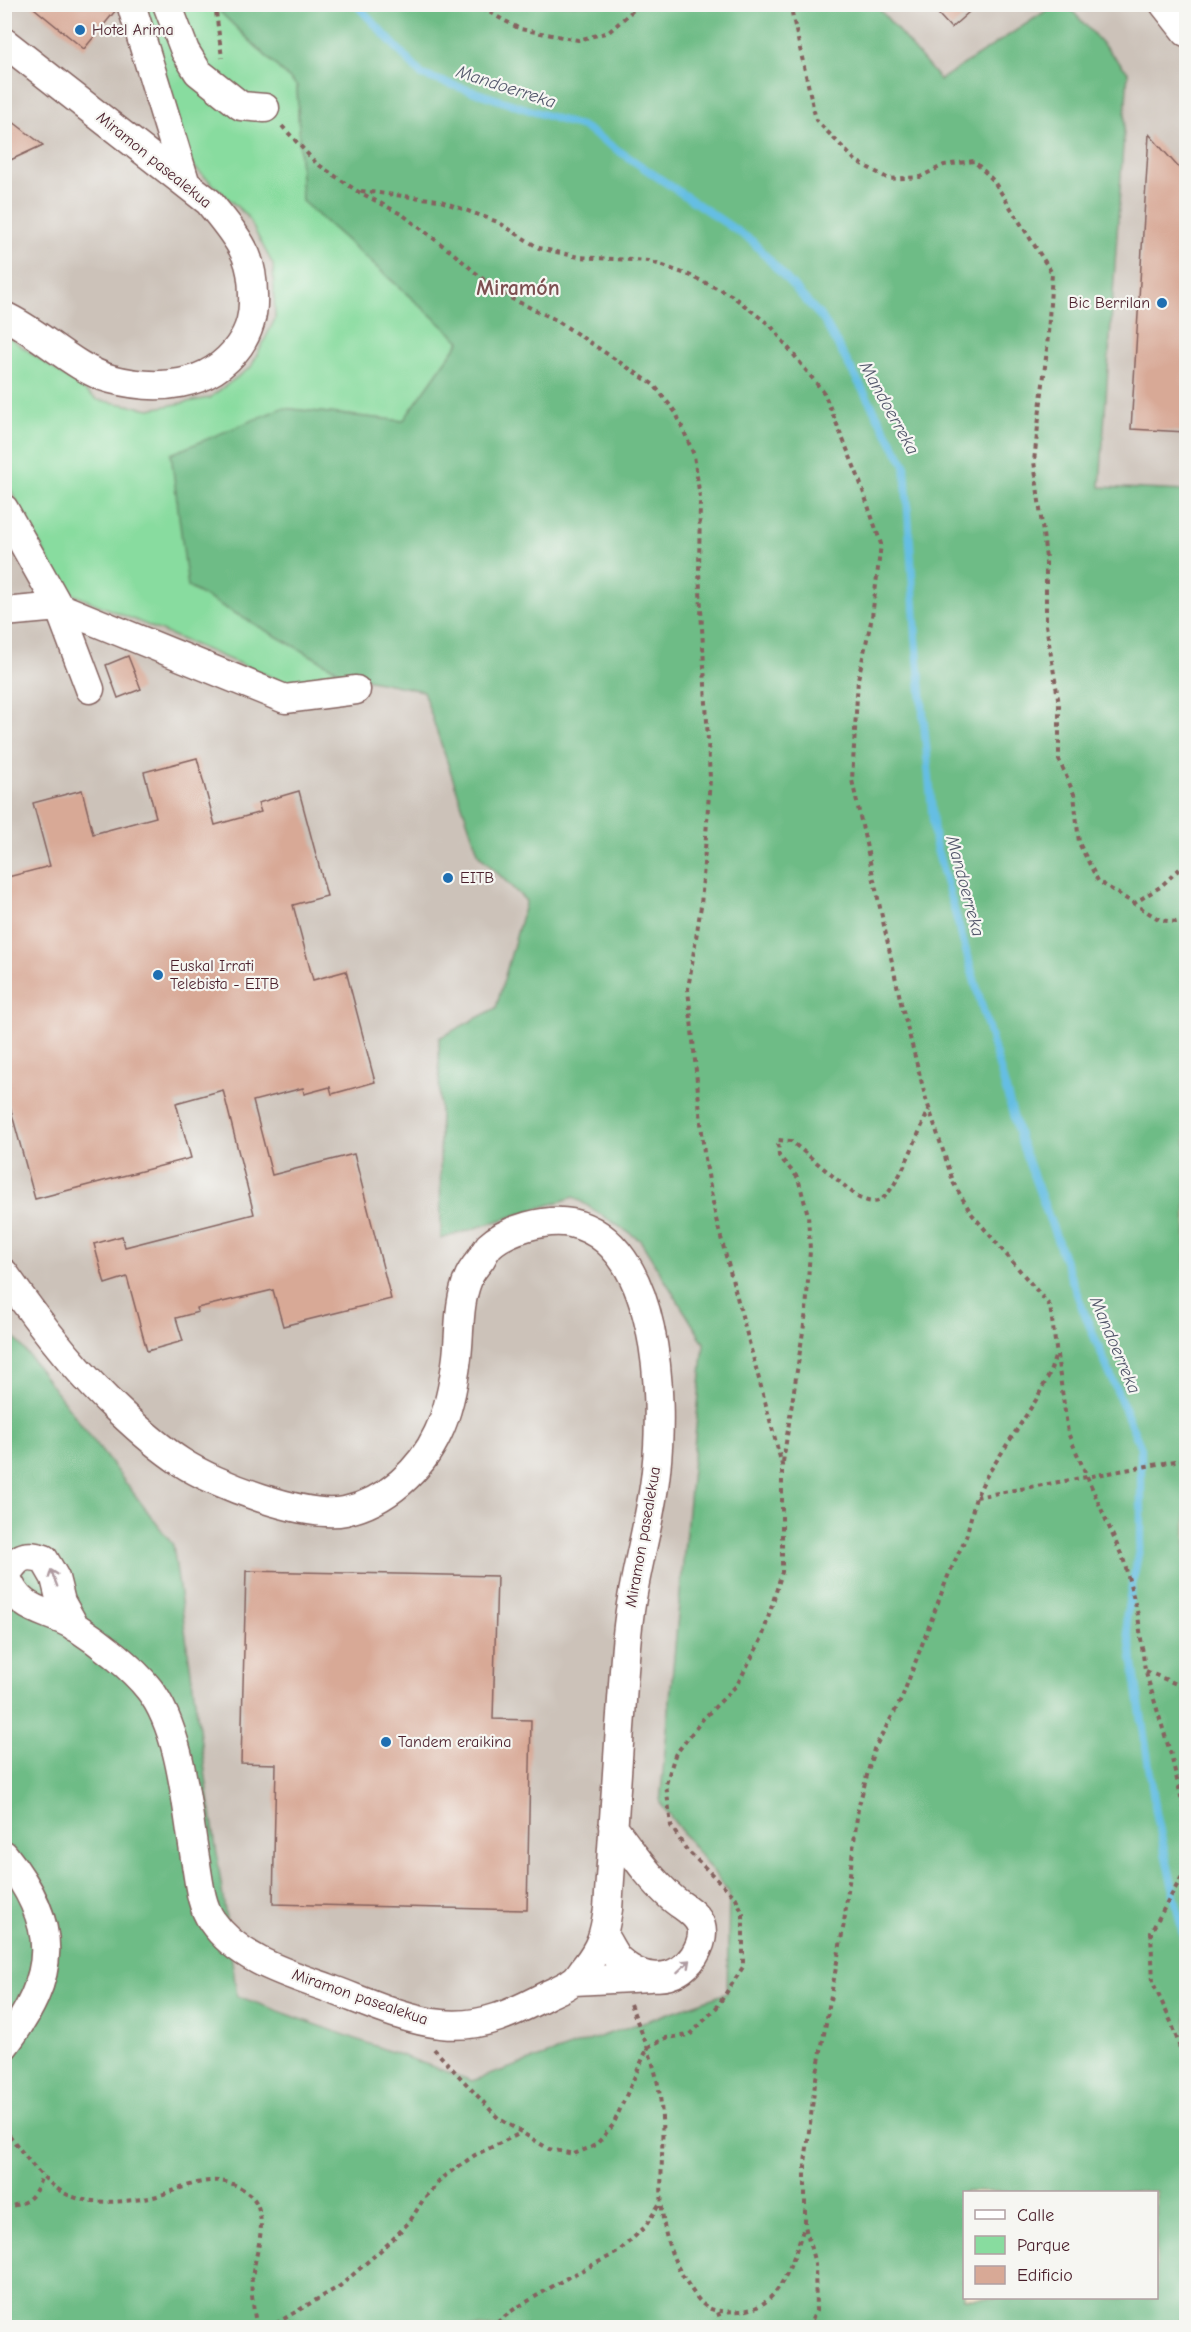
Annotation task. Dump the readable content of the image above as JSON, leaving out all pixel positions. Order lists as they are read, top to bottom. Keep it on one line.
{"streets":{"street":["Miramon pasealekua"]},"districts":["Miramón"],"water":["Mandoerreka"],"places":["Hotel Arima","Bic Berrilan","EITB","Euskal Irrati Telebista - EITB","Tandem eraikina"],"legend":["Calle","Parque","Edificio"]}
